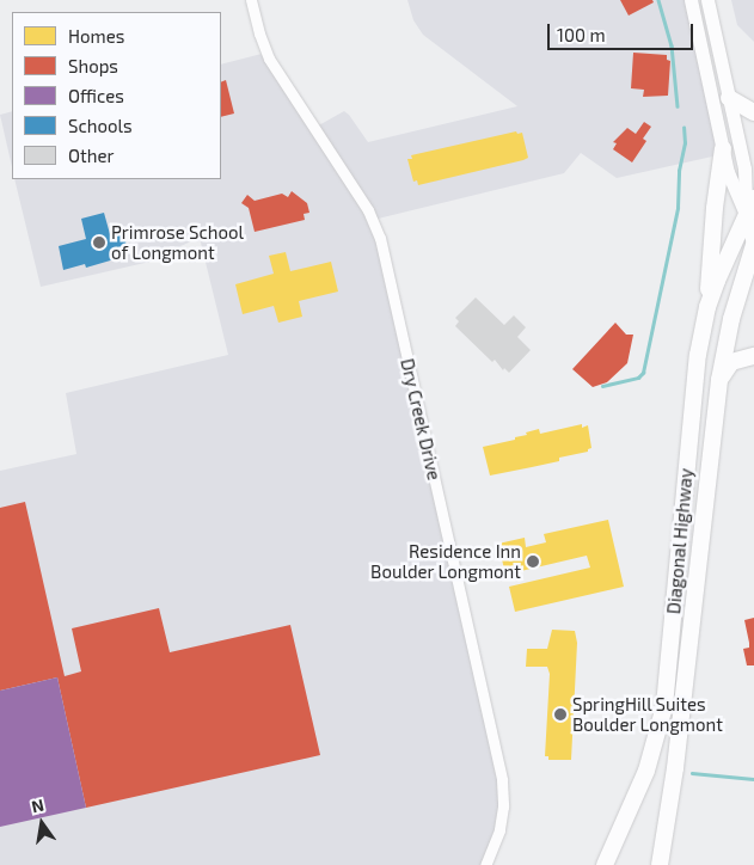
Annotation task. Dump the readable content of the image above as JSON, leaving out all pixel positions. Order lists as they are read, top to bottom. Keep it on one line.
{"streets":{"highway":["Diagonal Highway"],"street":["Dry Creek Drive"]},"places":["Primrose School of Longmont","Residence Inn Boulder Longmont","SpringHill Suites Boulder Longmont"],"legend":["Homes","Shops","Offices","Schools","Other"],"scale_bar":"100 m","north":"top"}
